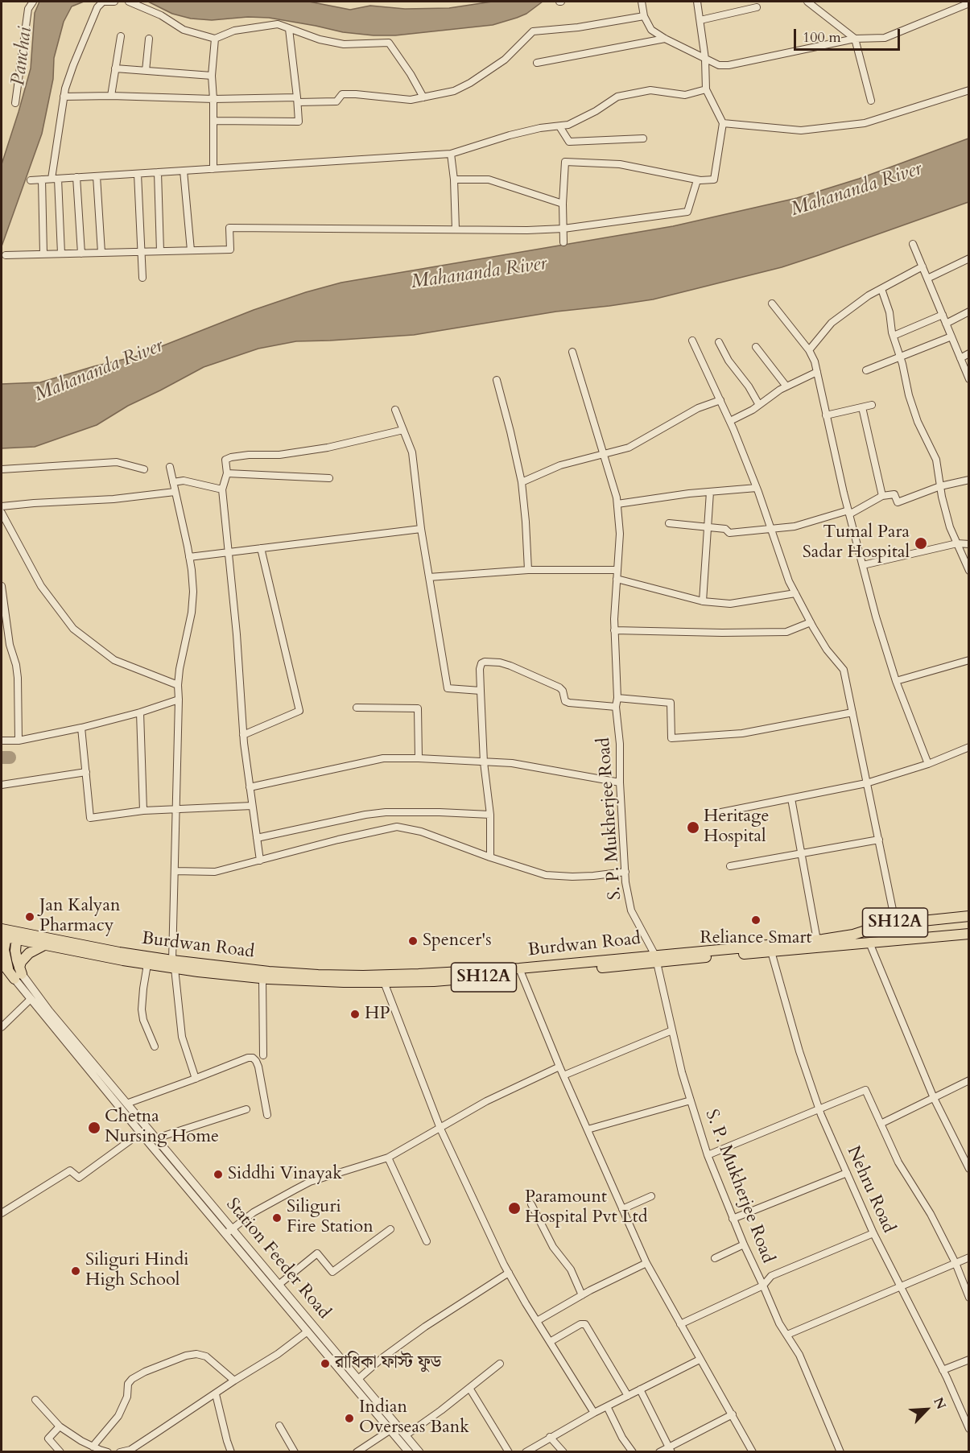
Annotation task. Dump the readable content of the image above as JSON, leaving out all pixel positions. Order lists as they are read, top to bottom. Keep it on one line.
{"streets":{"main road":["SH12A","Burdwan Road"],"street":["S. P. Mukherjee Road","Nehru Road","Station Feeder Road"]},"crossings":[["S. P. Mukherjee Road","Burdwan Road"],["Burdwan Road","Nehru Road"]],"water":["Panchai","Mahananda River"],"places":["Tumal Para Sadar Hospital","Heritage Hospital","Jan Kalyan Pharmacy","Reliance Smart","Spencer's","HP","Chetna Nursing Home","Siddhi Vinayak","Paramount Hospital Pvt Ltd","Siliguri Fire Station","Siliguri Hindi High School","রাধিকা ফাস্ট ফুড","Indian Overseas Bank"],"scale_bar":"100 m","north":"top right"}
